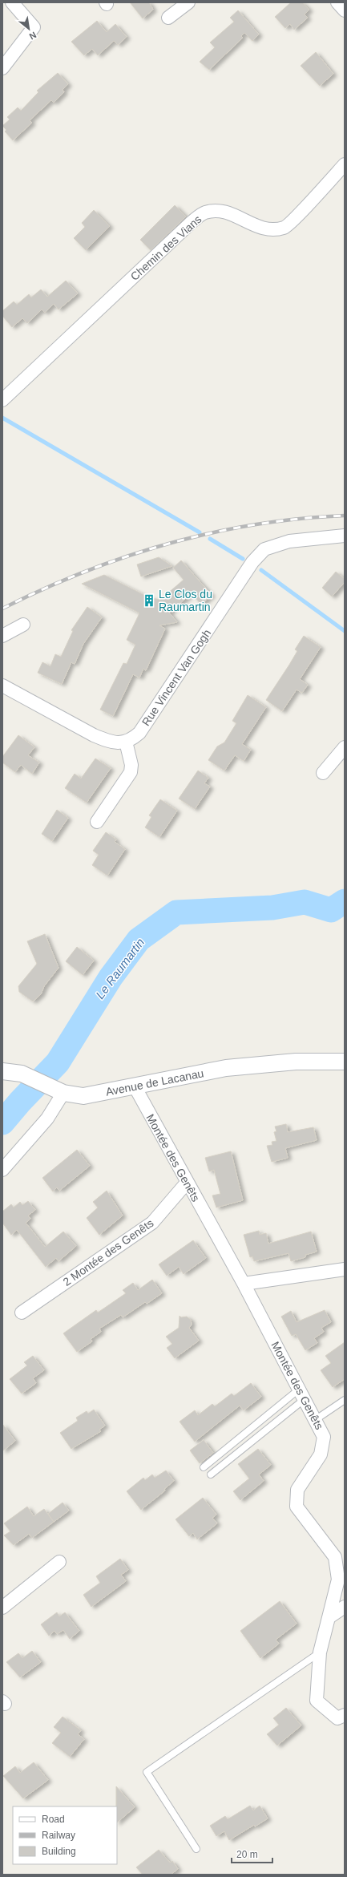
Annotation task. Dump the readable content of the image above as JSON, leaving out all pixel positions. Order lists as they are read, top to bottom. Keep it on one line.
{"streets":{"street":["Chemin des Vians","Rue Vincent Van Gogh","Avenue de Lacanau","Montée des Genêts","2 Montée des Genêts"]},"crossings":[["Avenue de Lacanau","Montée des Genêts"],["Montée des Genêts","2 Montée des Genêts"]],"water":["Le Raumartin"],"places":{"building":["Le Clos du Raumartin"]},"legend":["Road","Railway","Building"],"scale_bar":"20 m","north":"bottom right"}
